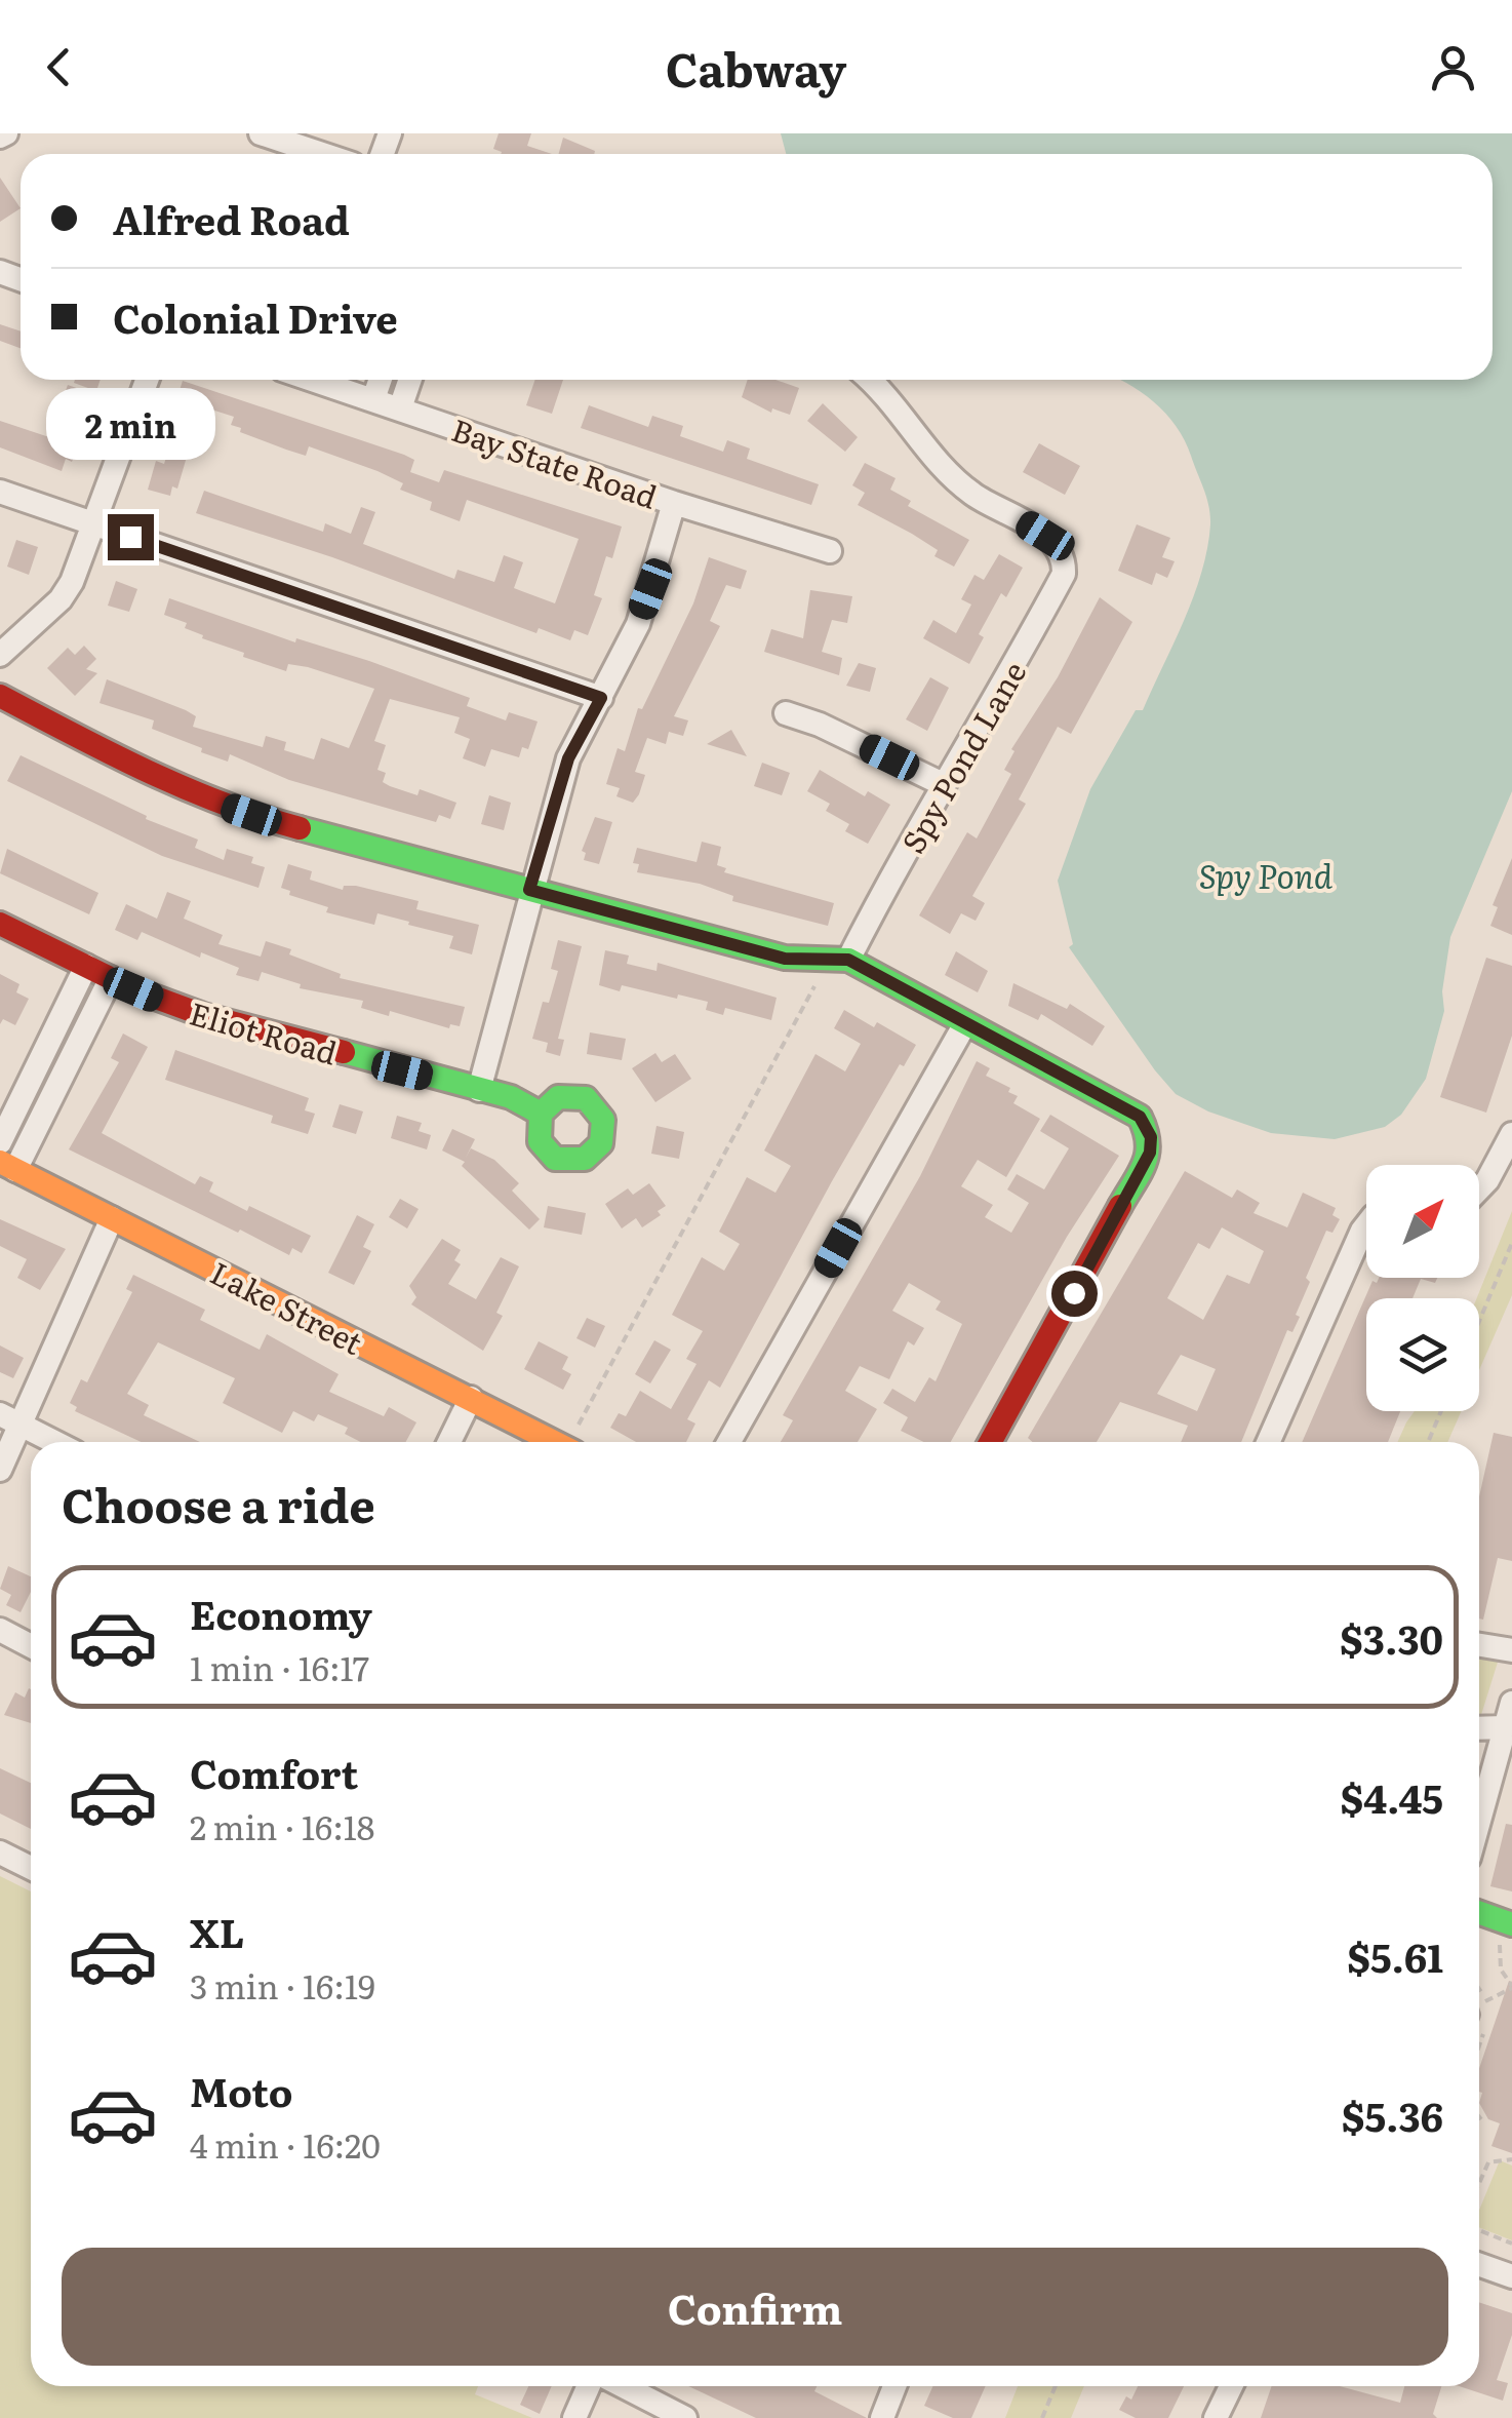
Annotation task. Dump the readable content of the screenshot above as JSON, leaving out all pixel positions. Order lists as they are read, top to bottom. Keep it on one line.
{"streets":{"street":["Bay State Road","Spy Pond Lane","Eliot Road","Lake Street"]},"water":["Spy Pond"],"north":"top right","page":{"header":"Cabway","banner":["Alfred Road","Colonial Drive"],"bubble":"2 min","heading":"Choose a ride","list":[{"name":"Economy","note":"1 min · 16:17","value":"$3.30"},{"name":"Comfort","note":"2 min · 16:18","value":"$4.45"},{"name":"XL","note":"3 min · 16:19","value":"$5.61"},{"name":"Moto","note":"4 min · 16:20","value":"$5.36"}],"buttons":"Confirm"}}
